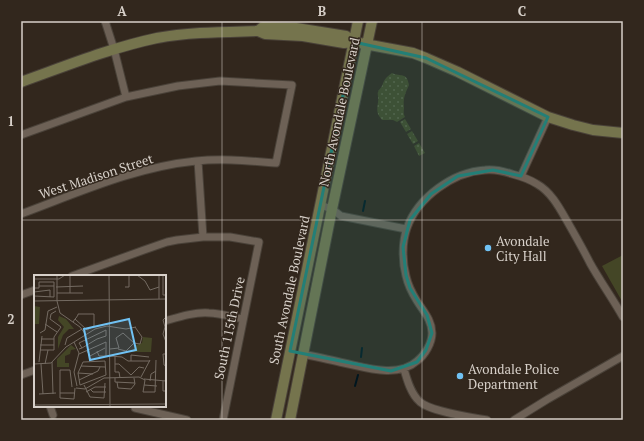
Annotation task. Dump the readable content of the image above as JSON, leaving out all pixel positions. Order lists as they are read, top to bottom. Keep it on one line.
{"streets":{"main road":["North Avondale Boulevard","South Avondale Boulevard"],"street":["West Madison Street","South 115th Drive"]},"crossings":[["North Avondale Boulevard","South Avondale Boulevard"]],"places":["Avondale City Hall","Avondale Police Department"],"grid":{"columns":["A","B","C"],"rows":["1","2"]}}
